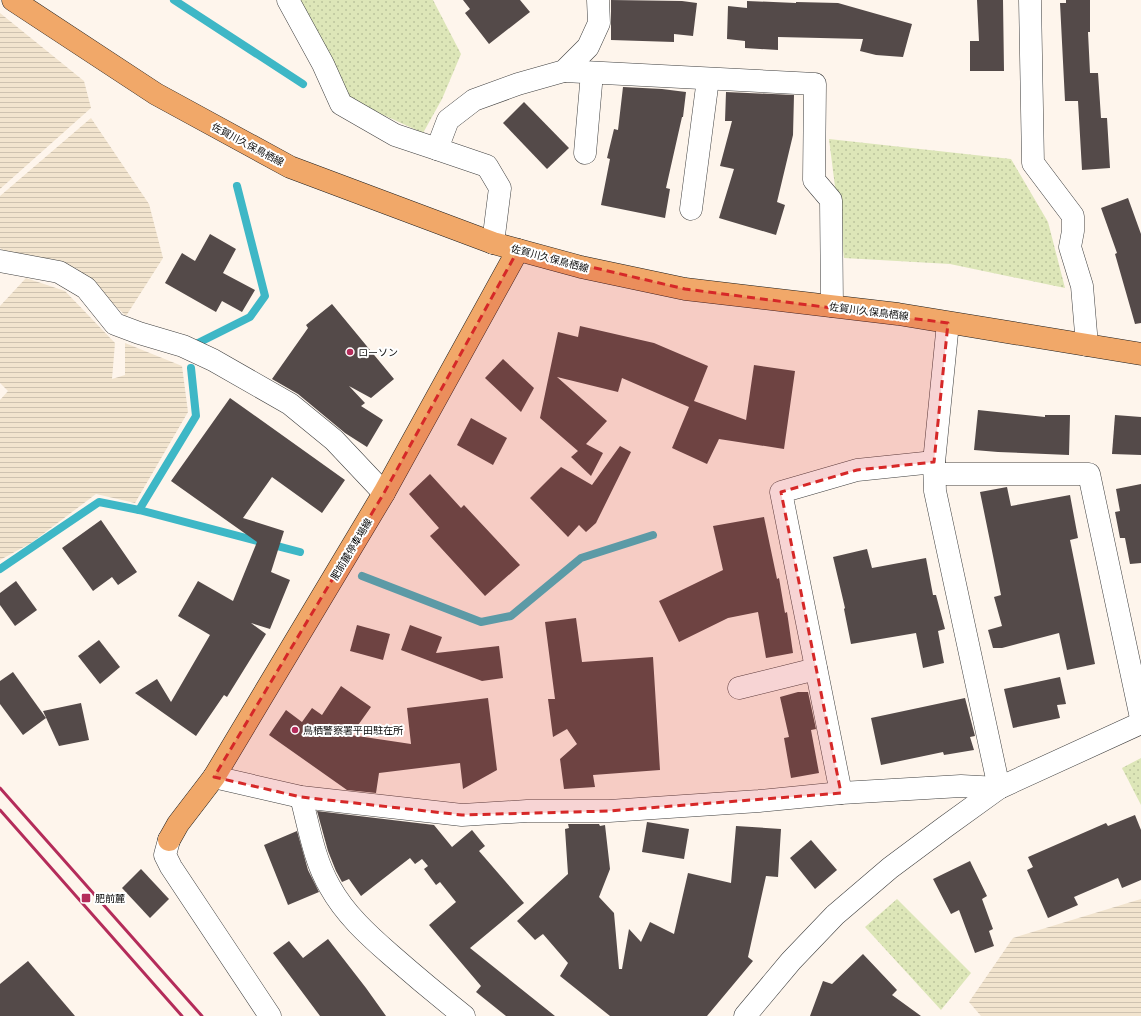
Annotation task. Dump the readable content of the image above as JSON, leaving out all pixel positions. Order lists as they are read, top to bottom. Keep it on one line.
{"streets":{"main road":["佐賀川久保鳥栖線","肥前麓停車場線"]},"crossings":[["佐賀川久保鳥栖線","肥前麓停車場線"]],"places":{"other":["ローソン","鳥栖警察署平田駐在所"],"transit":["肥前麓"]}}
